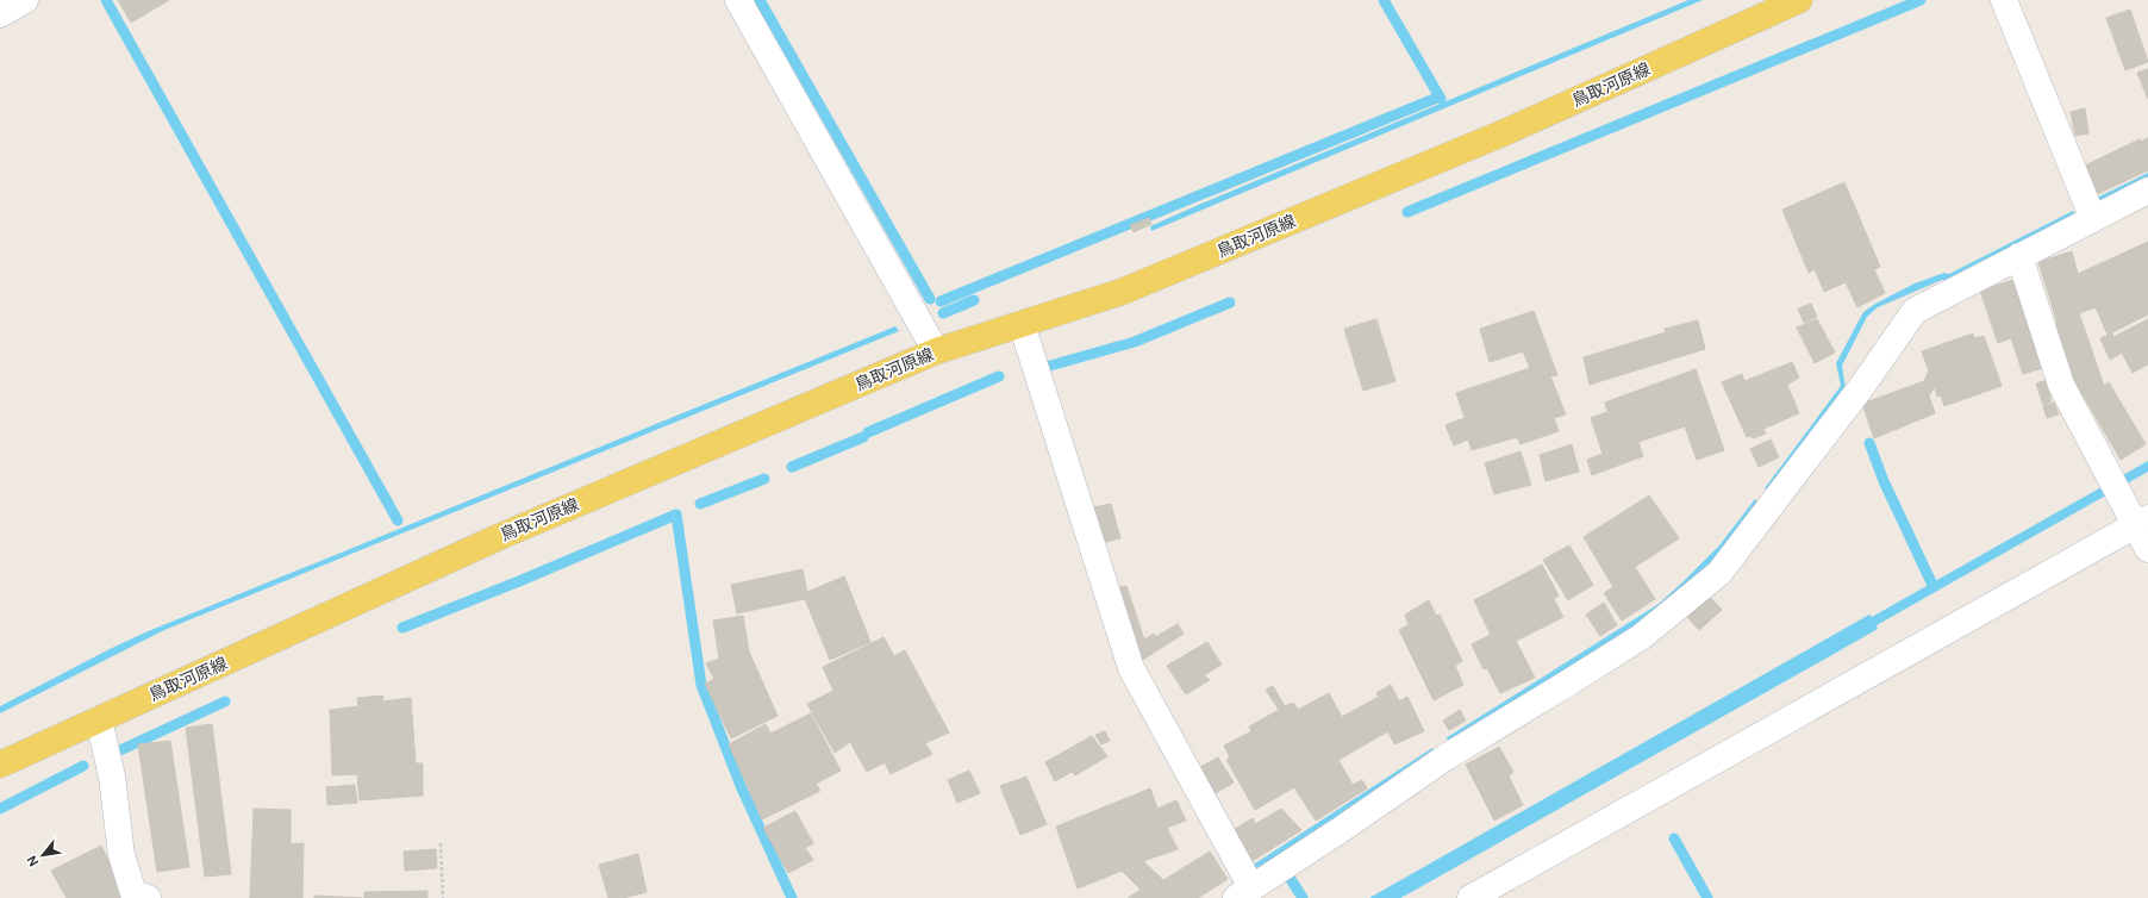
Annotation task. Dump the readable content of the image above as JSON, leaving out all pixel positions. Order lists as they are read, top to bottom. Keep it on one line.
{"streets":{"main road":["鳥取河原線"]},"north":"bottom left"}
